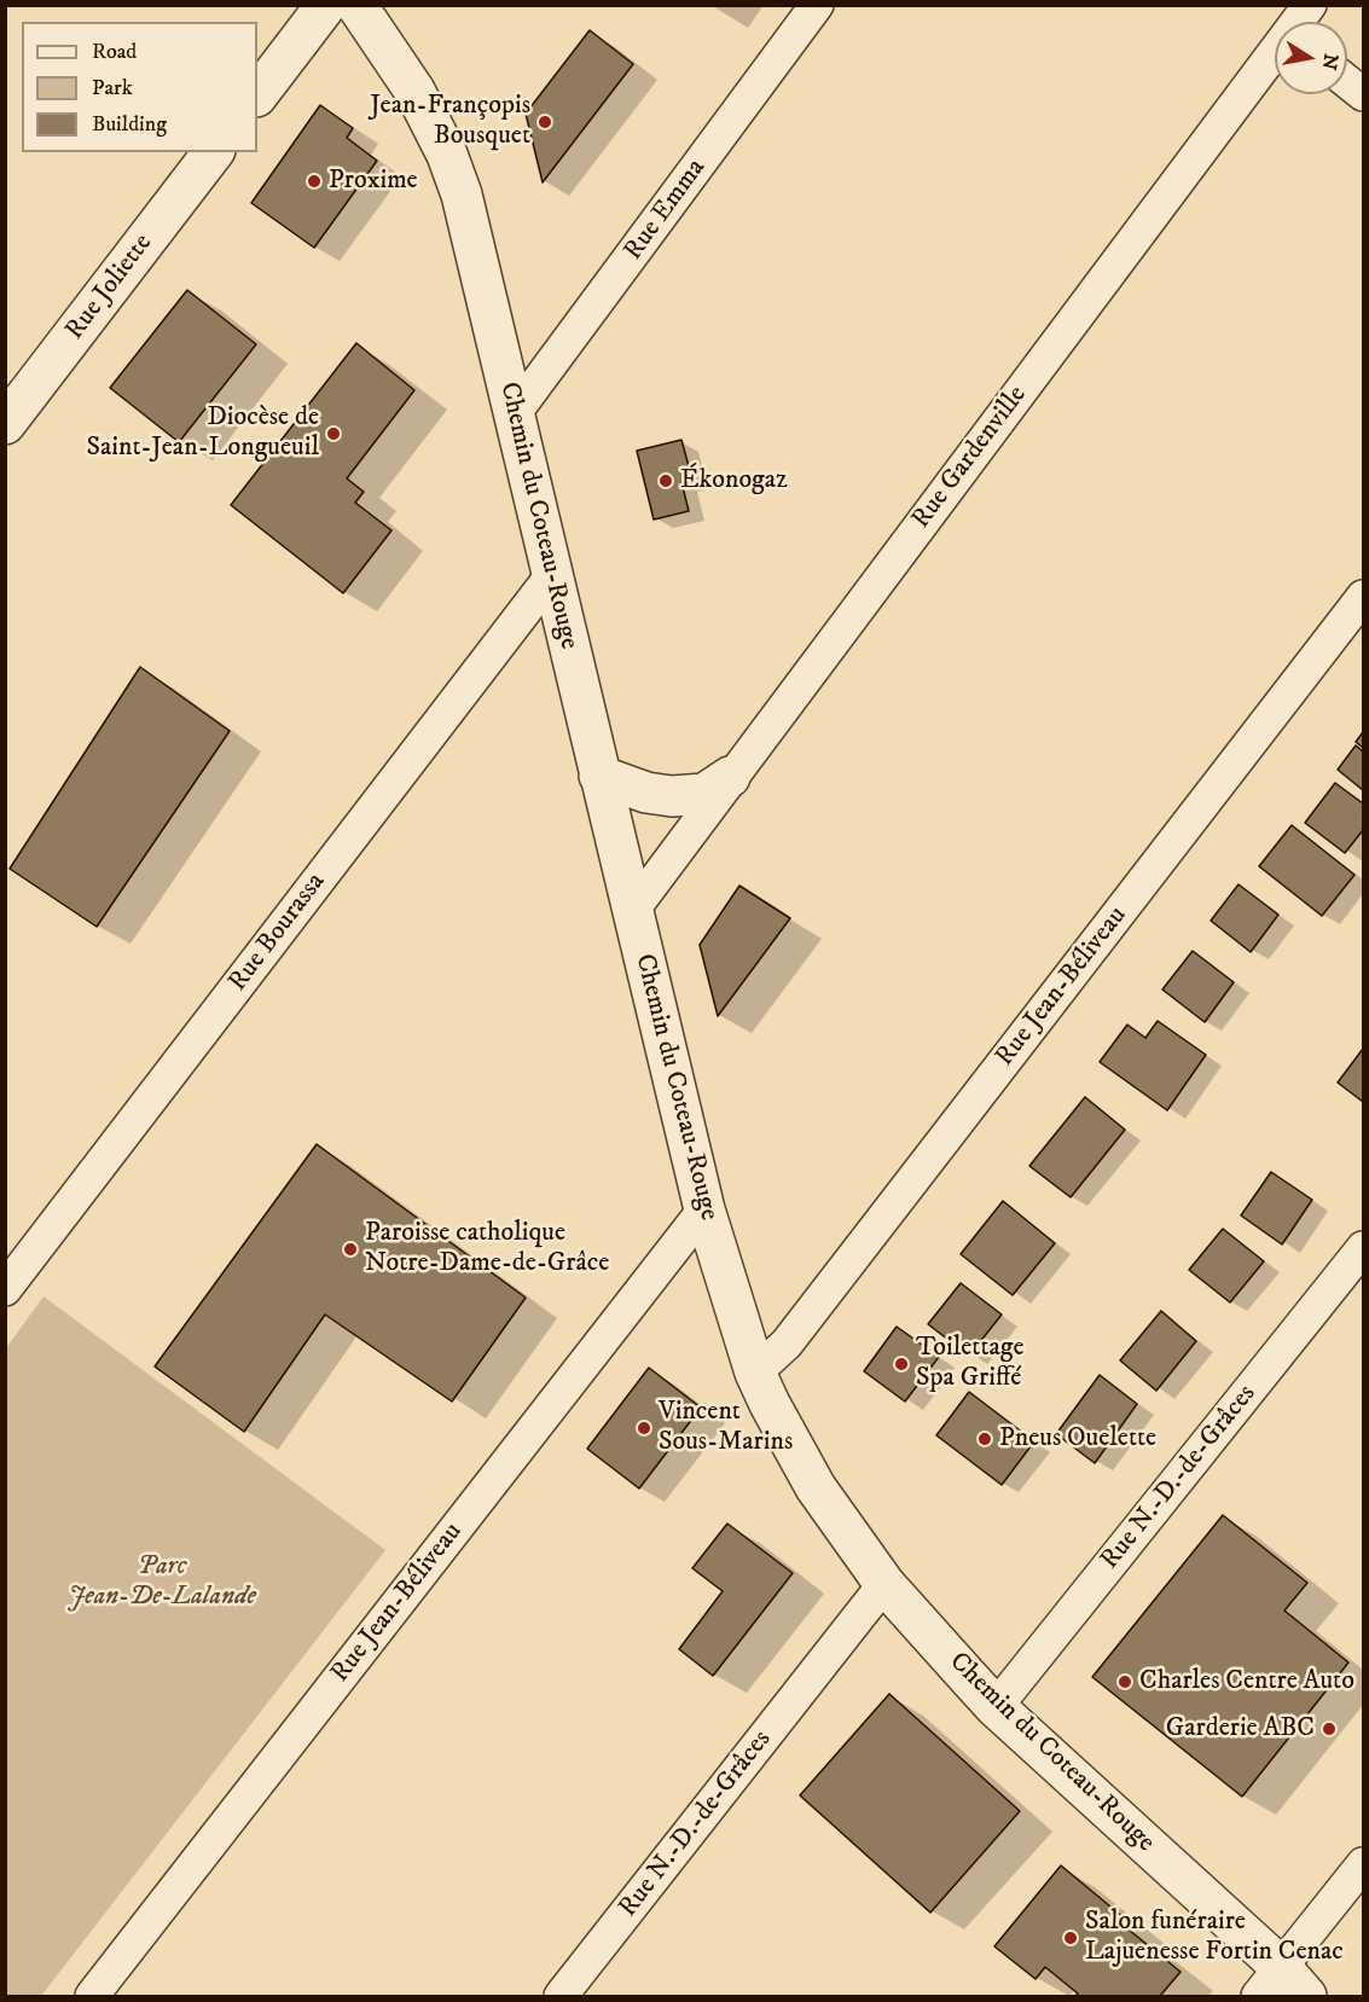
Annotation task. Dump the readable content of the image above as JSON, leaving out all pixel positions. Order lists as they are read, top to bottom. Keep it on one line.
{"streets":{"street":["Rue Emma","Rue Joliette","Rue Gardenville","Chemin du Coteau-Rouge","Rue Bourassa","Rue Jean-Béliveau","Rue N.-D.-de-Grâces"]},"crossings":[["Rue Emma","Chemin du Coteau-Rouge"],["Rue Gardenville","Chemin du Coteau-Rouge"],["Chemin du Coteau-Rouge","Rue Bourassa"],["Chemin du Coteau-Rouge","Rue Jean-Béliveau"],["Chemin du Coteau-Rouge","Rue N.-D.-de-Grâces"]],"parks":["Parc Jean-De-Lalande"],"places":["Jean-Françopis Bousquet","Proxime","Diocèse de Saint-Jean-Longueuil","Ékonogaz","Paroisse catholique Notre-Dame-de-Grâce","Toilettage Spa Griffé","Vincent Sous-Marins","Pneus Ouelette","Charles Centre Auto","Garderie ABC","Salon funéraire Lajuenesse Fortin Cenac"],"legend":["Road","Park","Building"],"north":"right"}
